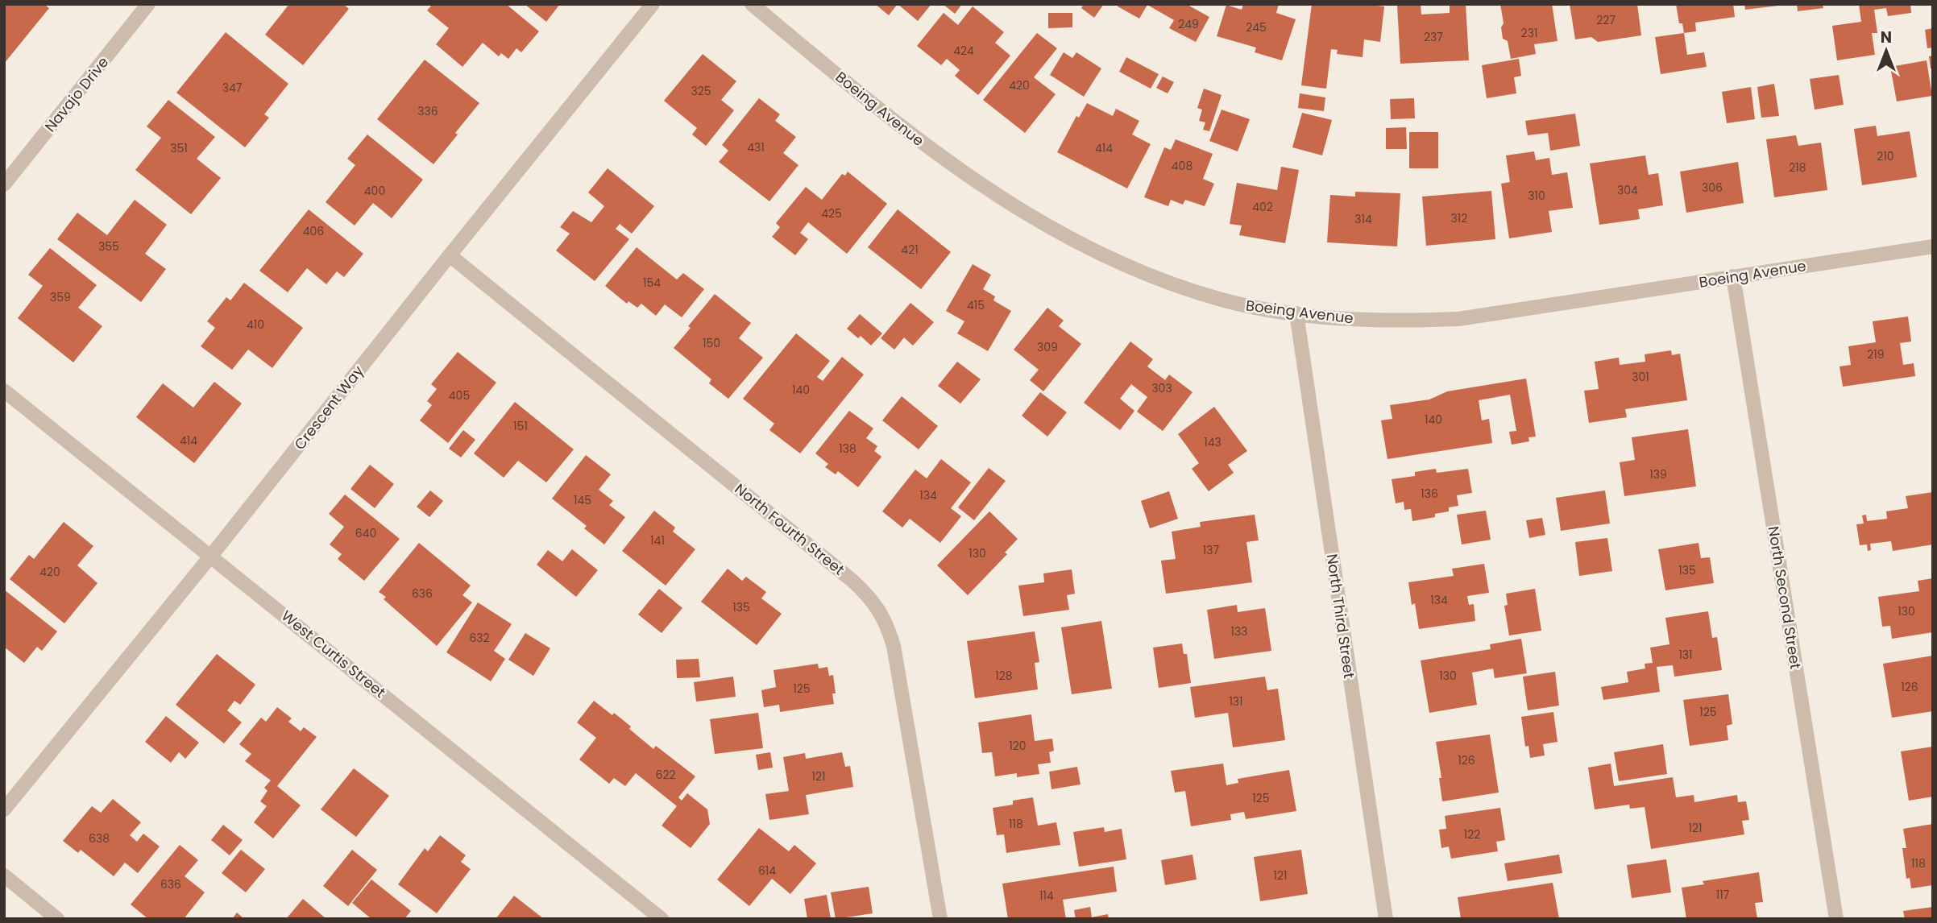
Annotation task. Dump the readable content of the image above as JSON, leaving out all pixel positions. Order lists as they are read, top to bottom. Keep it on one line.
{"streets":{"street":["Navajo Drive","Boeing Avenue","Crescent Way","North Fourth Street","North Second Street","North Third Street","West Curtis Street"]},"crossings":[["Boeing Avenue","North Second Street"],["Boeing Avenue","North Third Street"],["Crescent Way","North Fourth Street"],["Crescent Way","West Curtis Street"]],"house_numbers":["227","249","245","231","237","424","420","347","325","336","431","351","414","210","408","218","306","304","400","310","402","425","312","314","406","355","421","154","359","415","410","150","309","219","301","303","140","405","140","151","414","143","138","139","136","134","145","640","141","137","130","135","420","636","134","135","130","133","632","131","128","130","126","125","131","125","120","126","622","121","125","118","121","122","638","118","614","121","636","117","114"],"north":"top"}
